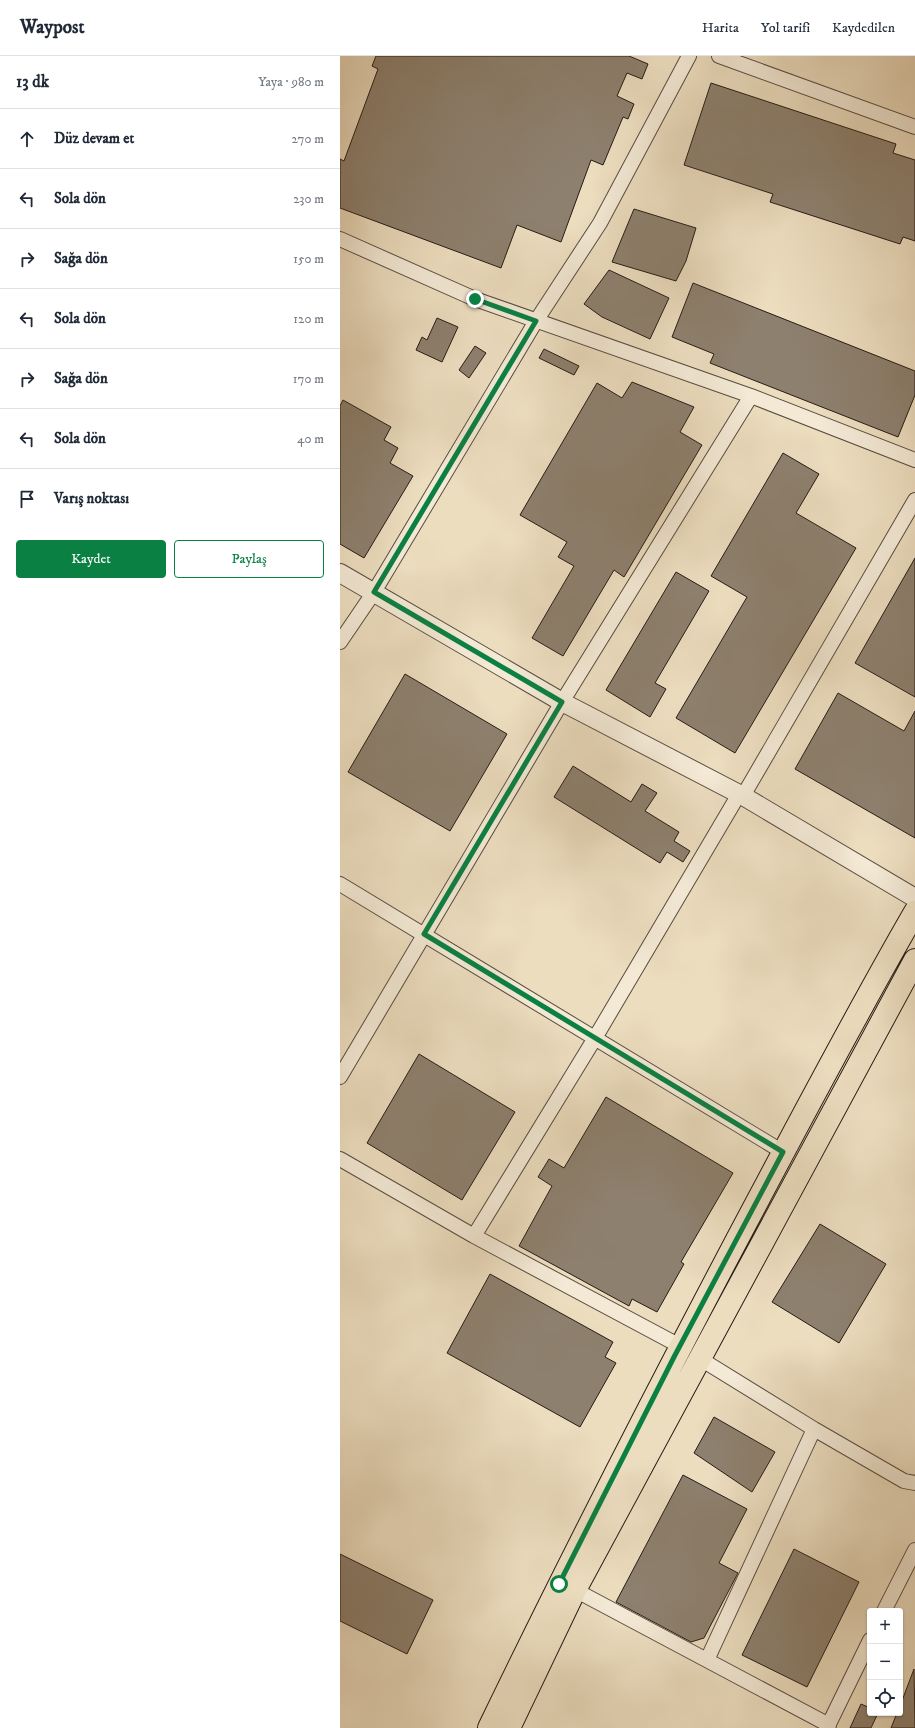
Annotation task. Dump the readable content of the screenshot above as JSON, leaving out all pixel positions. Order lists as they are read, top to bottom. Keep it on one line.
{"page":{"header":"Waypost","nav":["Harita","Yol tarifi","Kaydedilen"],"heading":["13 dk","Yaya · 980 m"],"list":[["Düz devam et","270 m"],["Sola dön","230 m"],["Sağa dön","150 m"],["Sola dön","120 m"],["Sağa dön","170 m"],["Sola dön","40 m"],"Varış noktası"],"buttons":["Kaydet","Paylaş"],"map_buttons":["+","−"]}}
